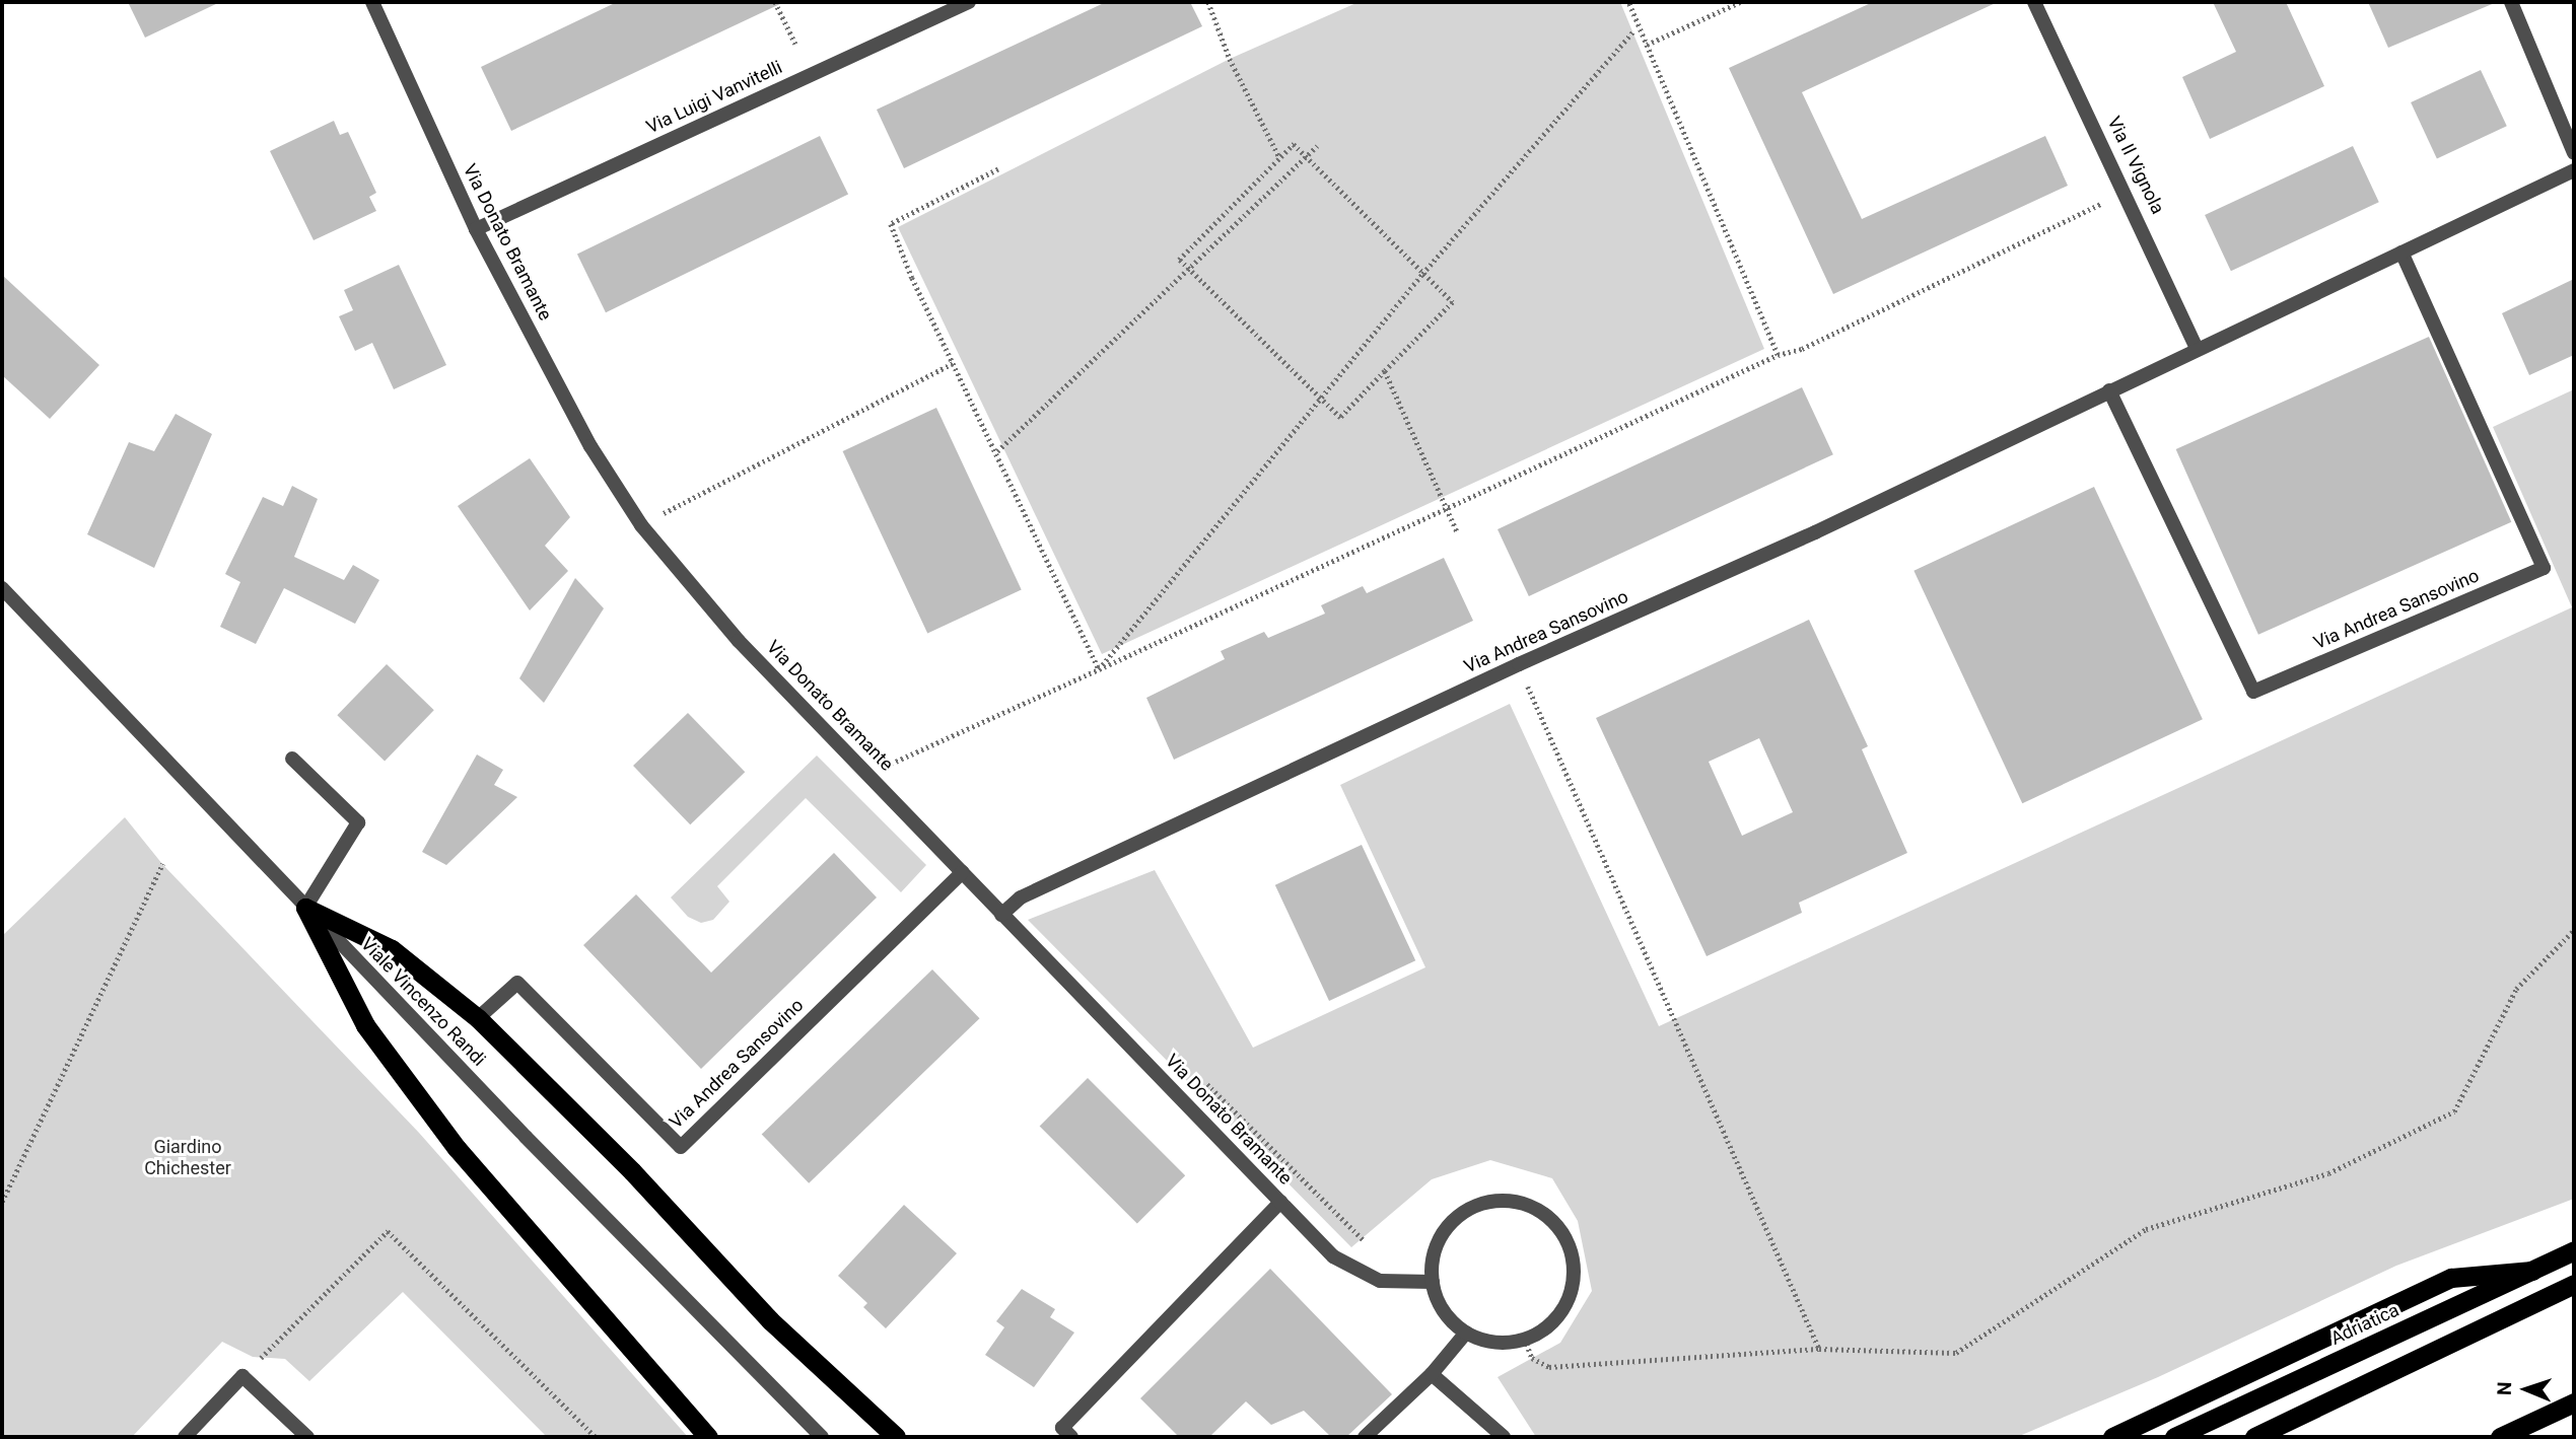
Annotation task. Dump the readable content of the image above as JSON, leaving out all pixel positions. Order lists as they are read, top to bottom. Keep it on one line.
{"streets":{"highway":["Adriatica"],"street":["Via Luigi Vanvitelli","Via Il Vignola","Via Donato Bramante","Via Andrea Sansovino","Viale Vincenzo Randi"]},"crossings":[["Via Luigi Vanvitelli","Via Donato Bramante"],["Via Il Vignola","Via Andrea Sansovino"],["Via Donato Bramante","Via Andrea Sansovino"]],"parks":["Giardino Chichester"],"north":"left"}
